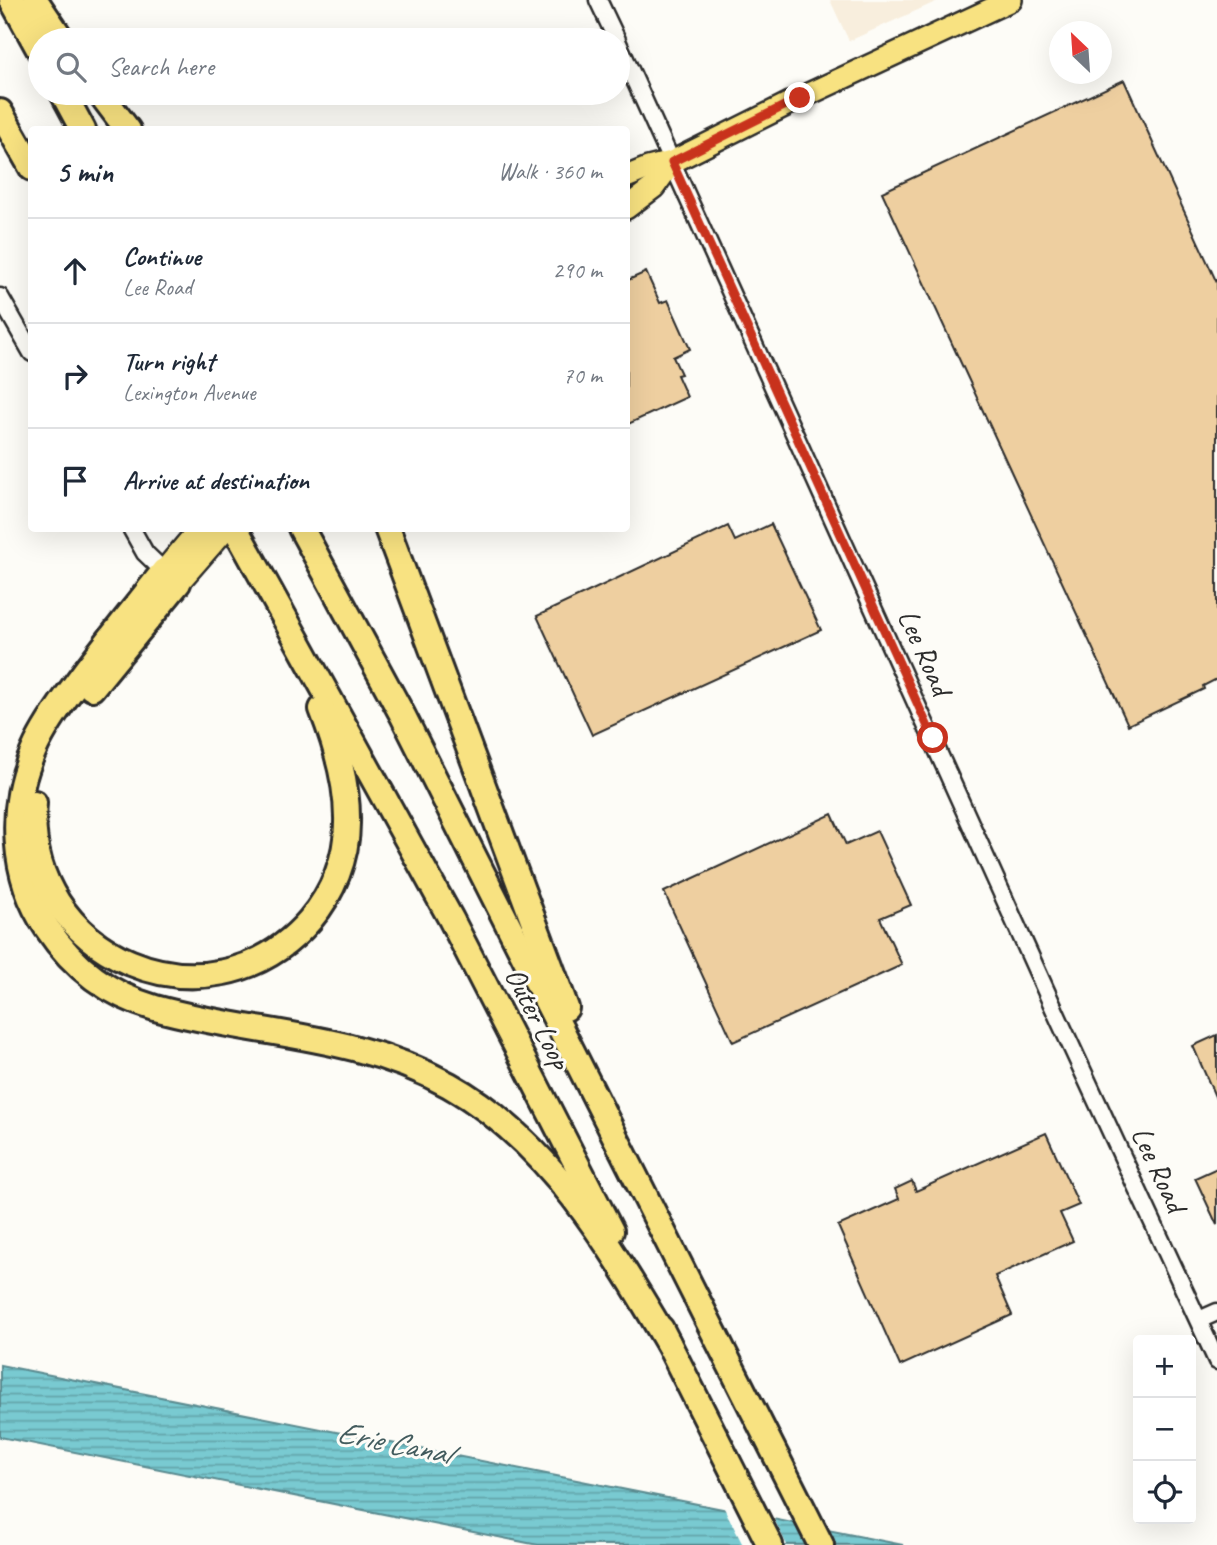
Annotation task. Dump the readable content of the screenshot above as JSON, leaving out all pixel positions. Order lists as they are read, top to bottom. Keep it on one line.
{"streets":{"highway":["Outer Loop"],"street":["Lee Road"]},"water":["Erie Canal"],"north":"top left","page":{"search":"Search here","heading":["5 min","Walk · 360 m"],"list":[["Continue","Lee Road","290 m"],["Turn right","Lexington Avenue","70 m"],"Arrive at destination"],"map_buttons":["+","−"]}}
